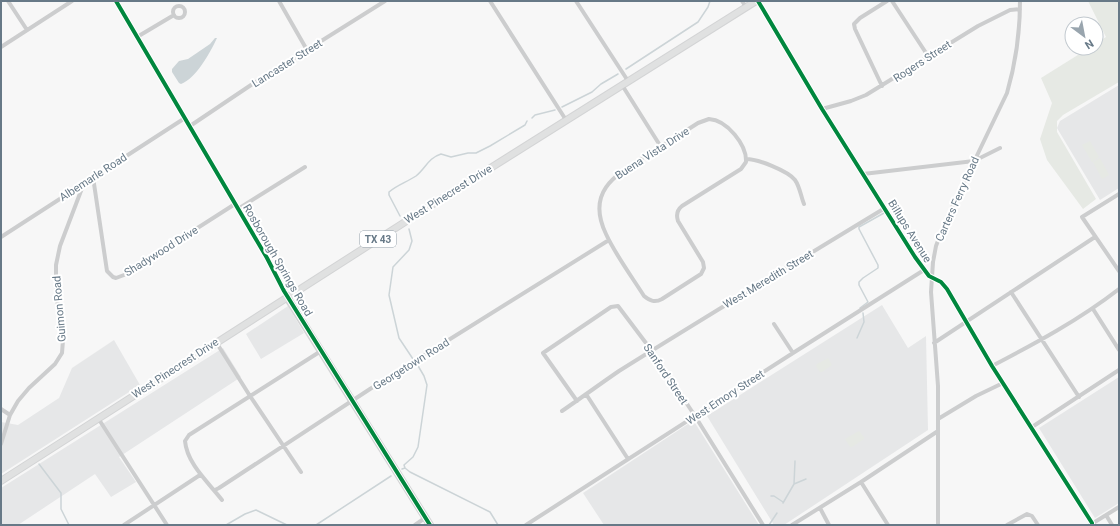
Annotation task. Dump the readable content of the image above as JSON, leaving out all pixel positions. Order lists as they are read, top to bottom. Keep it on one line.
{"streets":{"main road":["West Pinecrest Drive","TX 43"],"street":["Rogers Street","Lancaster Street","Buena Vista Drive","Albemarle Road","Carters Ferry Road","Billups Avenue","Shadywood Drive","Rosborough Springs Road","West Meredith Street","Guimon Road","Georgetown Road","Sanford Street","West Emory Street"]},"crossings":[["Rogers Street","Carters Ferry Road"],["Rogers Street","Billups Avenue"],["Lancaster Street","Rosborough Springs Road"],["Buena Vista Drive","Georgetown Road"],["Albemarle Road","Shadywood Drive"],["Albemarle Road","Rosborough Springs Road"],["Albemarle Road","Guimon Road"],["West Pinecrest Drive","Billups Avenue"],["West Pinecrest Drive","Rosborough Springs Road"],["Carters Ferry Road","Billups Avenue"],["Billups Avenue","West Meredith Street"],["Billups Avenue","West Emory Street"],["Shadywood Drive","Rosborough Springs Road"],["Rosborough Springs Road","Georgetown Road"],["West Meredith Street","Sanford Street"],["Sanford Street","West Emory Street"]],"north":"bottom right"}
